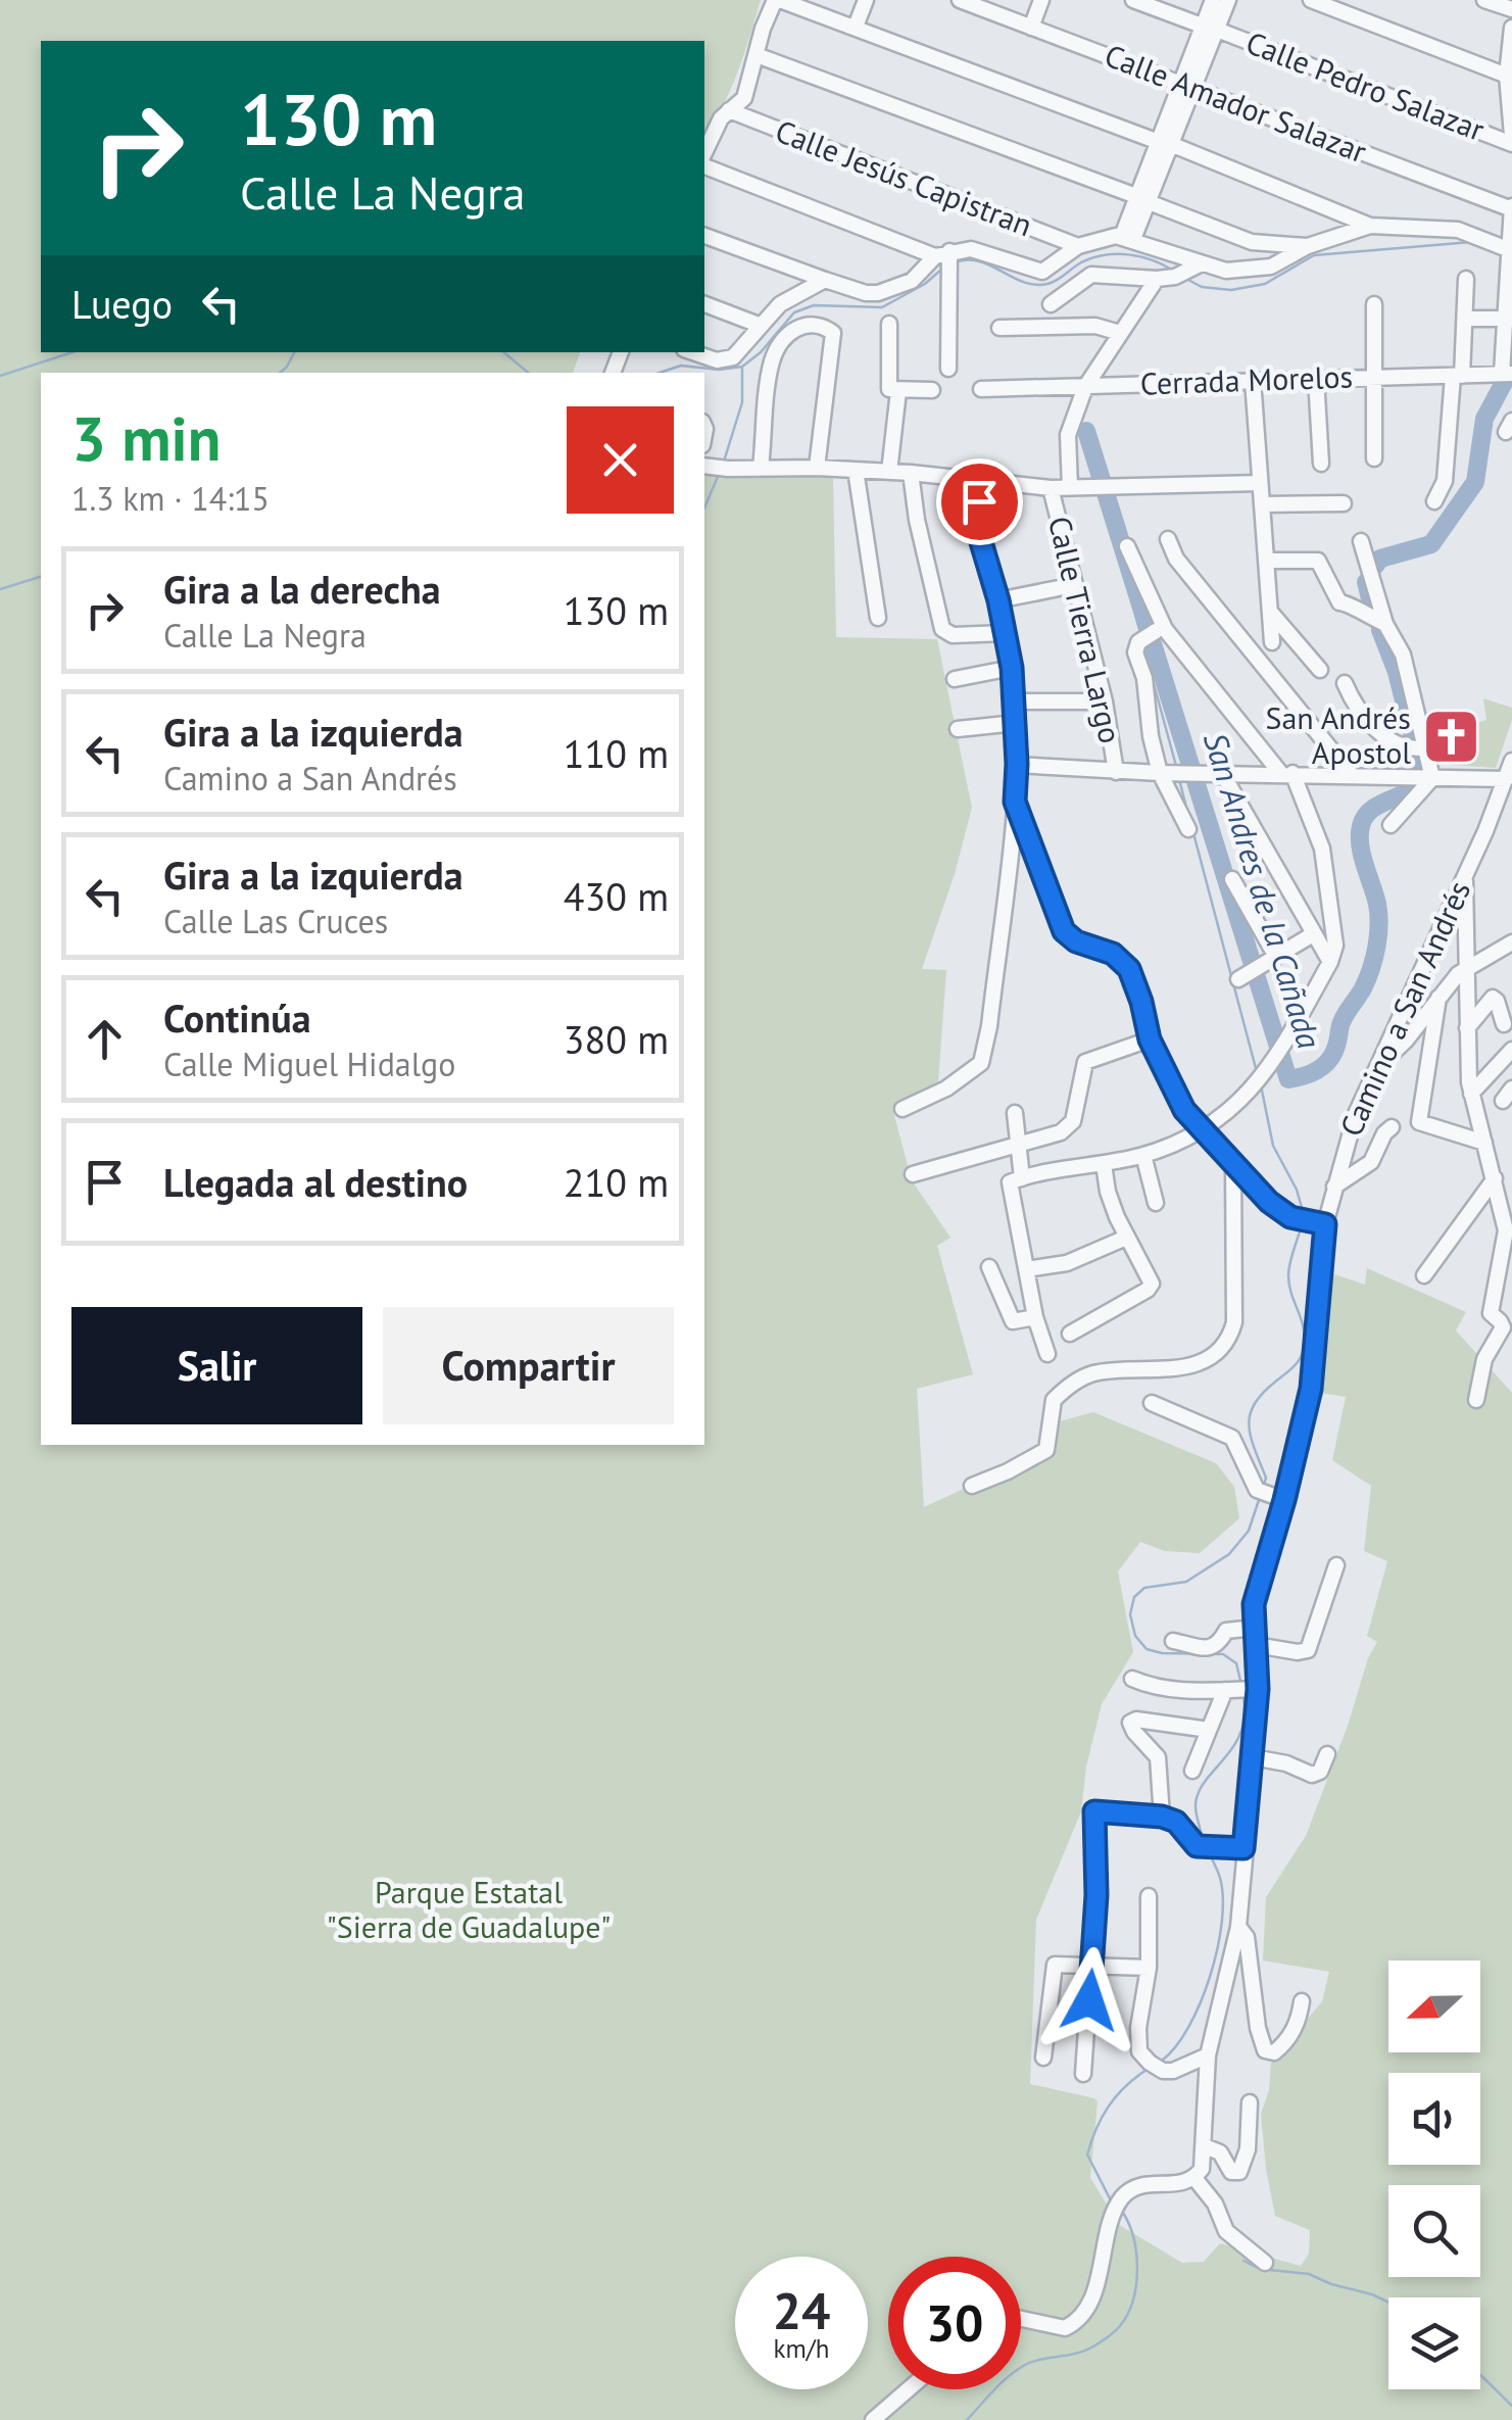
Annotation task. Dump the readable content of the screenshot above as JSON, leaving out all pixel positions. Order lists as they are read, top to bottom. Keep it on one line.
{"streets":{"street":["Calle Pedro Salazar","Calle Amador Salazar","Calle Jesús Capistran","Cerrada Morelos","Calle Tierra Largo","Camino a San Andrés"]},"water":["San Andres de la Cañada"],"parks":["Parque Estatal \"Sierra de Guadalupe\""],"places":{"church":["San Andrés Apostol"]},"north":"left","page":{"turn":["130 m","Calle La Negra"],"then":"Luego","heading":["3 min","1.3 km · 14:15"],"list":[{"name":"Gira a la derecha","note":"Calle La Negra","value":"130 m"},{"name":"Gira a la izquierda","note":"Camino a San Andrés","value":"110 m"},{"name":"Gira a la izquierda","note":"Calle Las Cruces","value":"430 m"},{"name":"Continúa","note":"Calle Miguel Hidalgo","value":"380 m"},{"name":"Llegada al destino","value":"210 m"}],"buttons":["Salir","Compartir"],"speed":"24 km/h","limit":"30"}}
